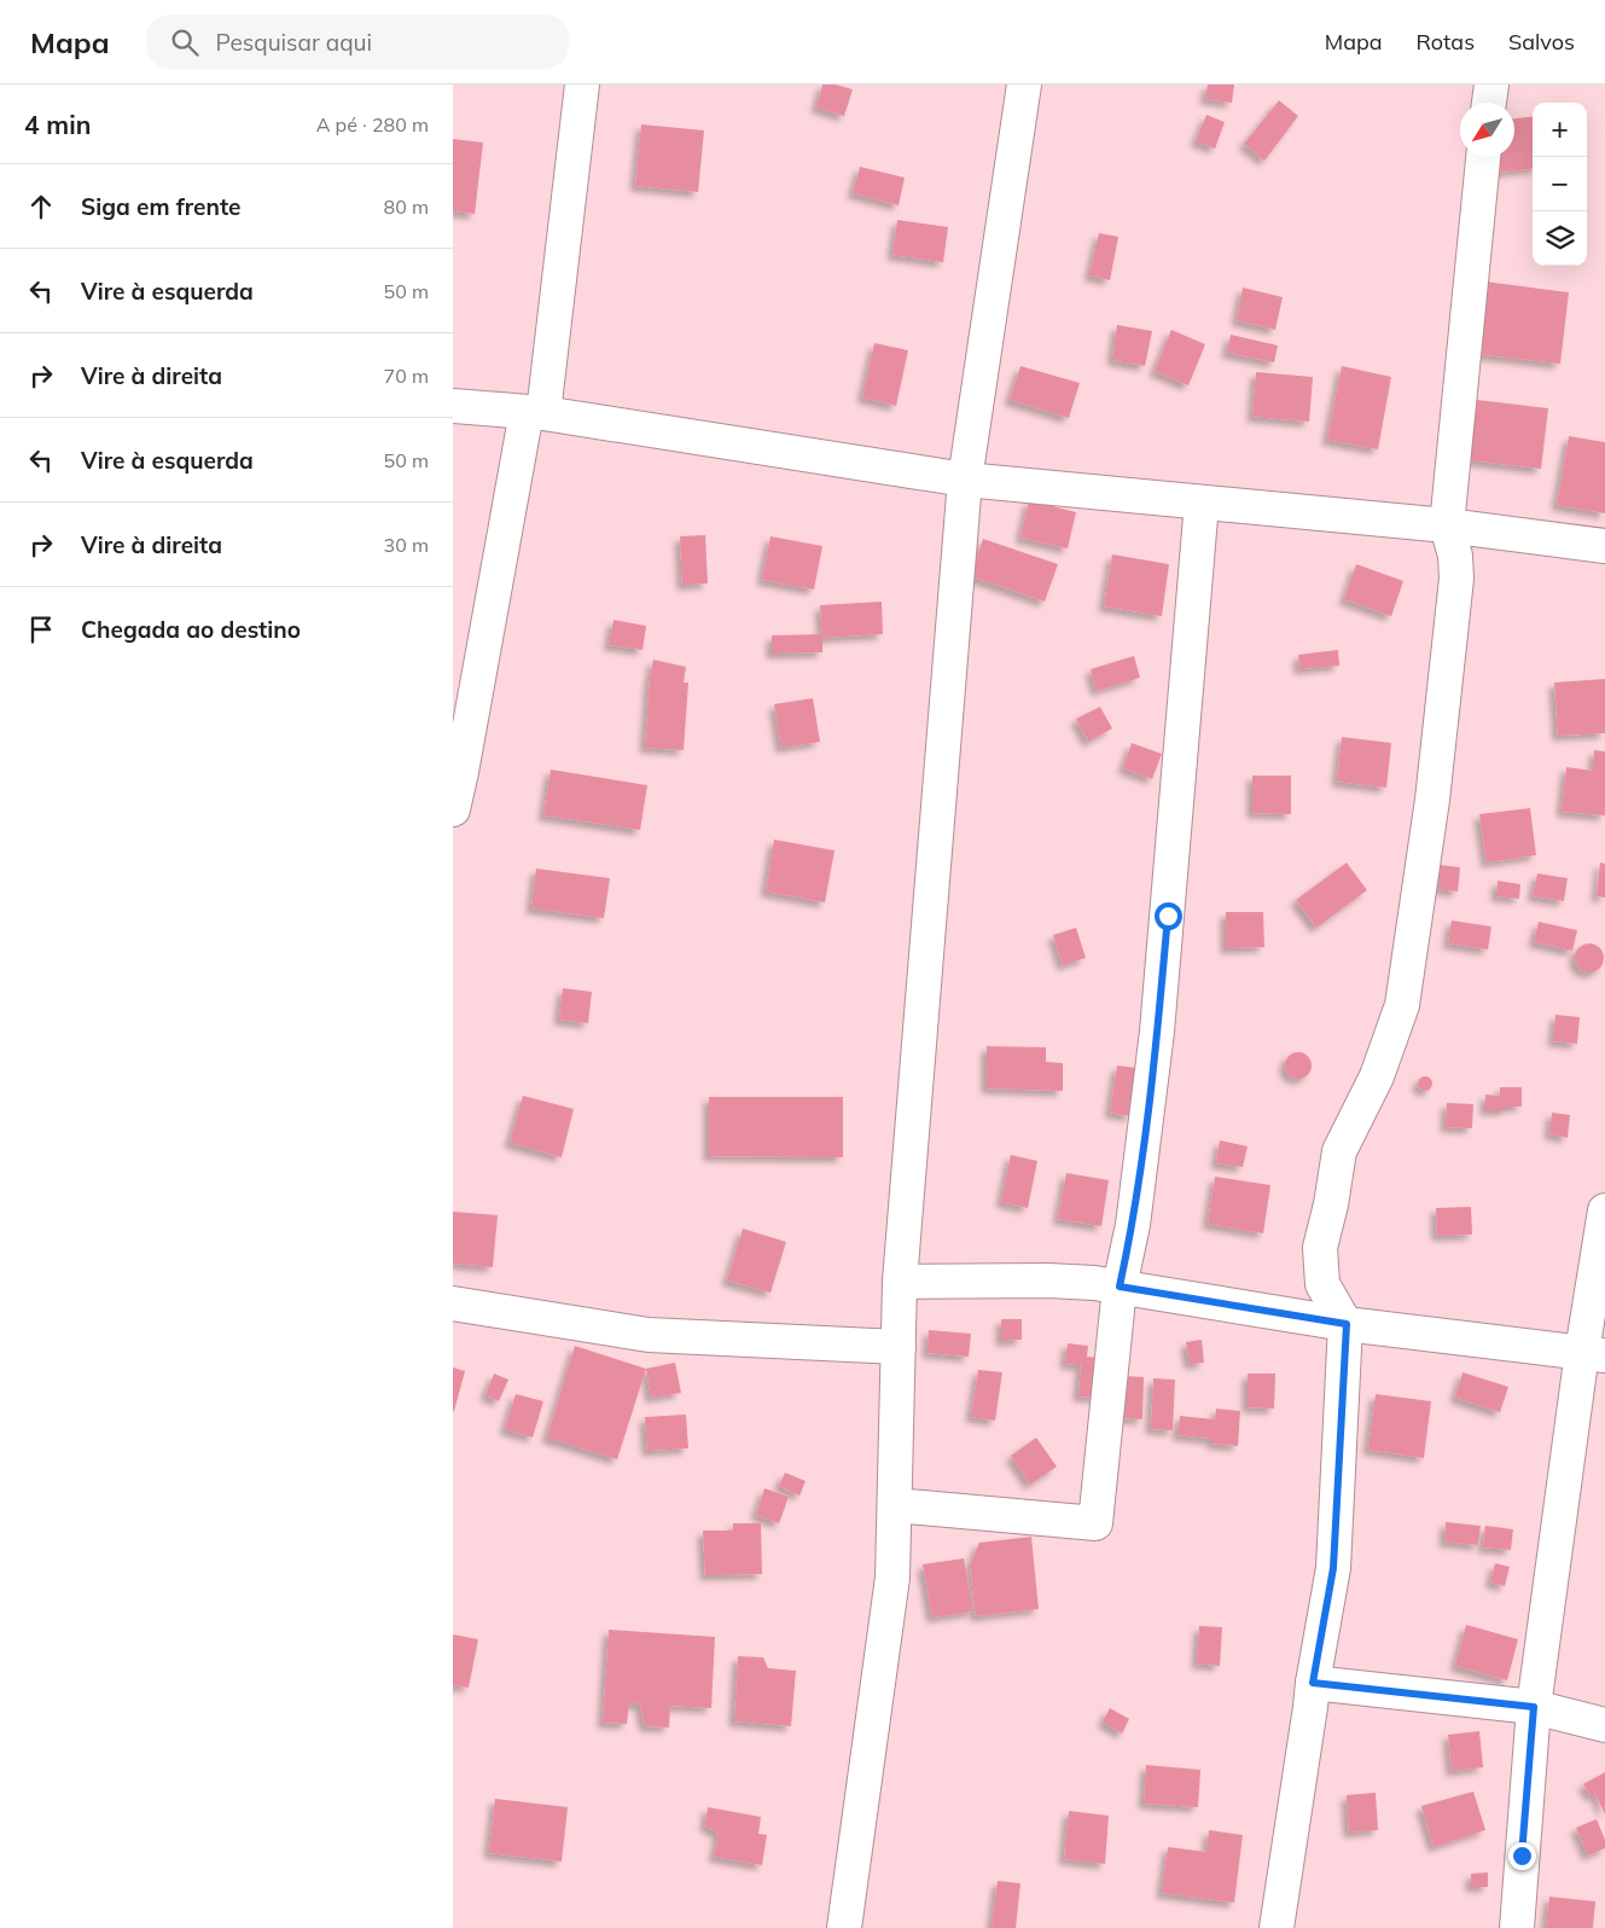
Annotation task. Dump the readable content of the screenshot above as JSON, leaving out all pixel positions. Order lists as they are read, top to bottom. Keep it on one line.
{"north":"bottom left","page":{"header":"Mapa","search":"Pesquisar aqui","nav":["Mapa","Rotas","Salvos"],"heading":["4 min","A pé · 280 m"],"map_buttons":["+","−"],"list":[["Siga em frente","80 m"],["Vire à esquerda","50 m"],["Vire à direita","70 m"],["Vire à esquerda","50 m"],["Vire à direita","30 m"],"Chegada ao destino"]}}
